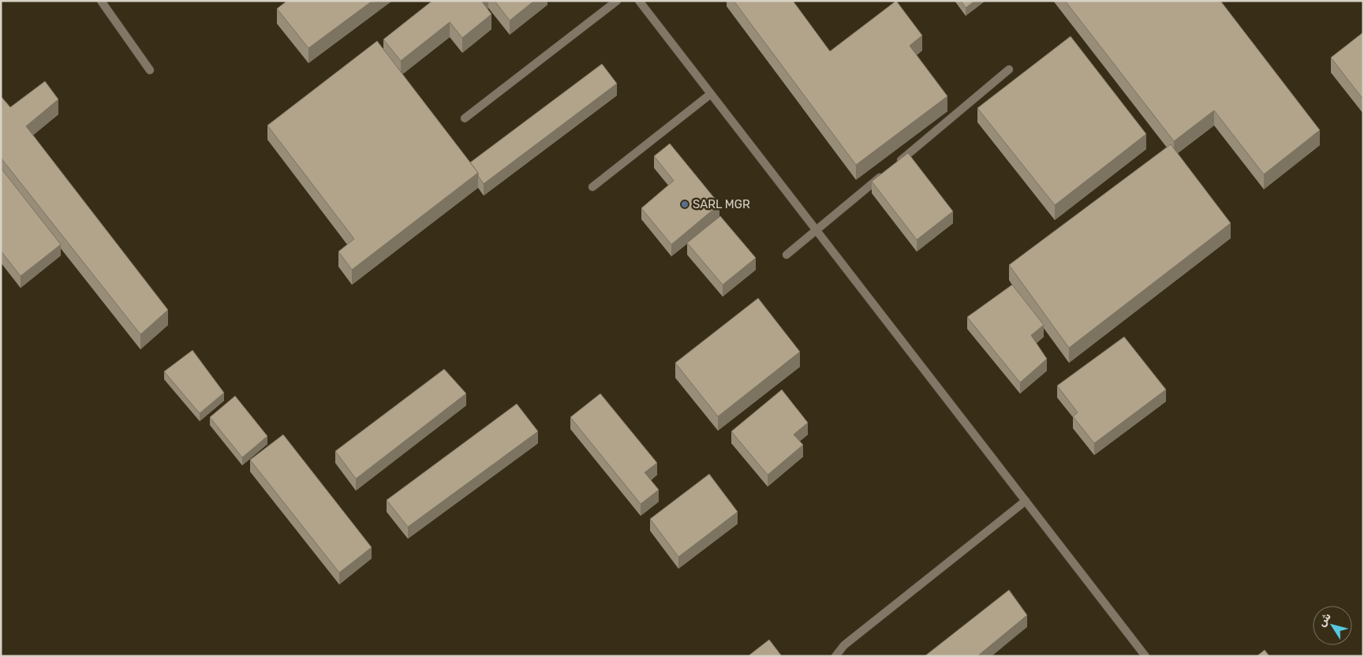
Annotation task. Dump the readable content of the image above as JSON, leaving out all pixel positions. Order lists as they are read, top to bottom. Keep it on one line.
{"places":["SARL MGR"],"north":"top left"}
